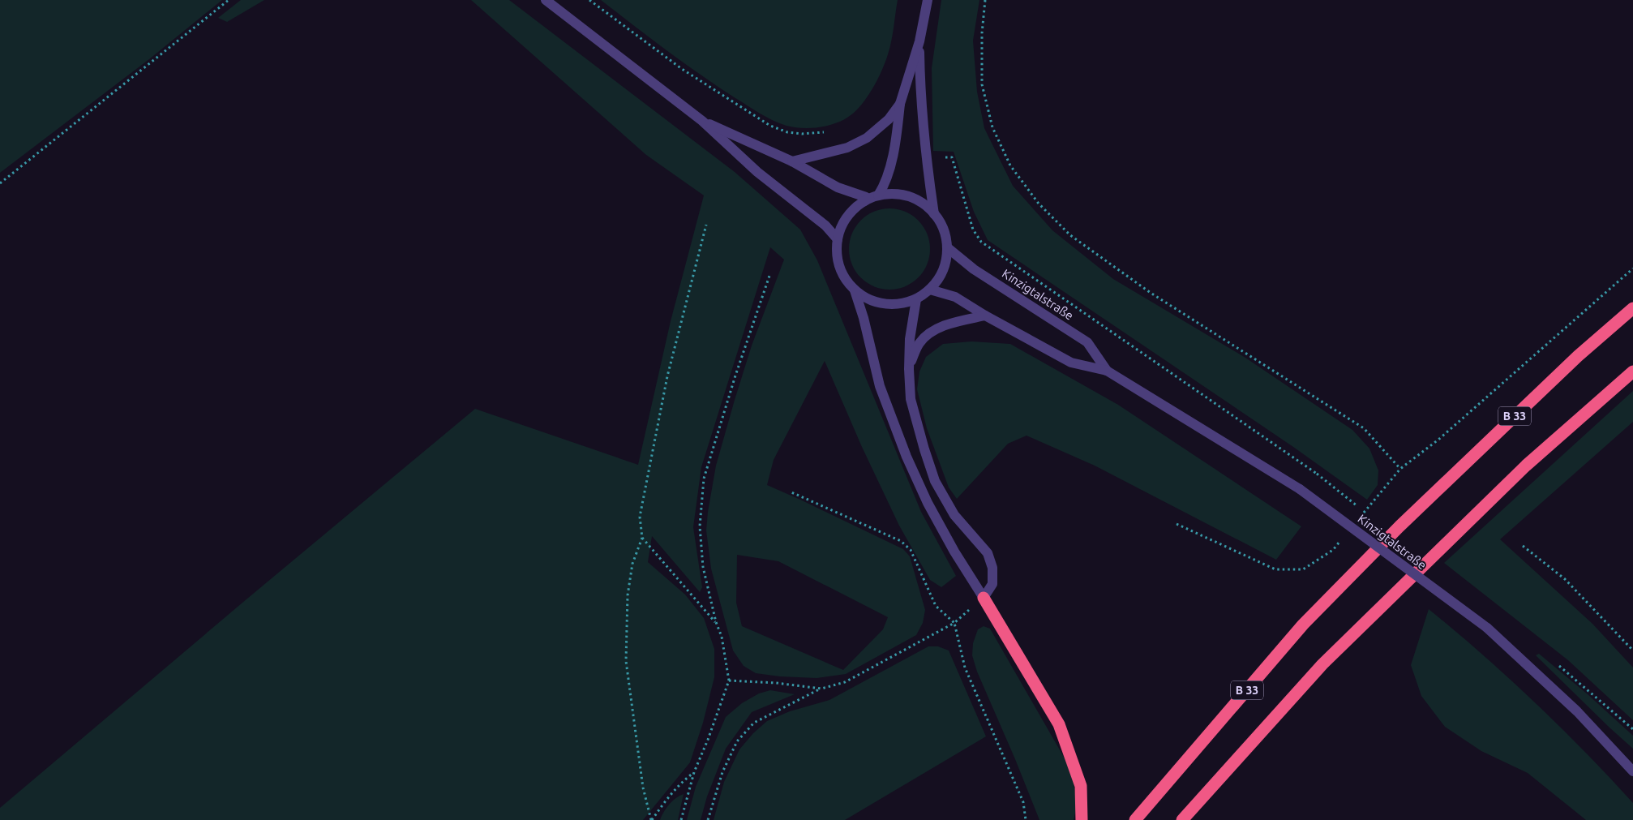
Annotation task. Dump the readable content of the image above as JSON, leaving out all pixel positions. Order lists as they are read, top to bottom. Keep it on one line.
{"streets":{"highway":["B 33"],"street":["Kinzigtalstraße"]}}
